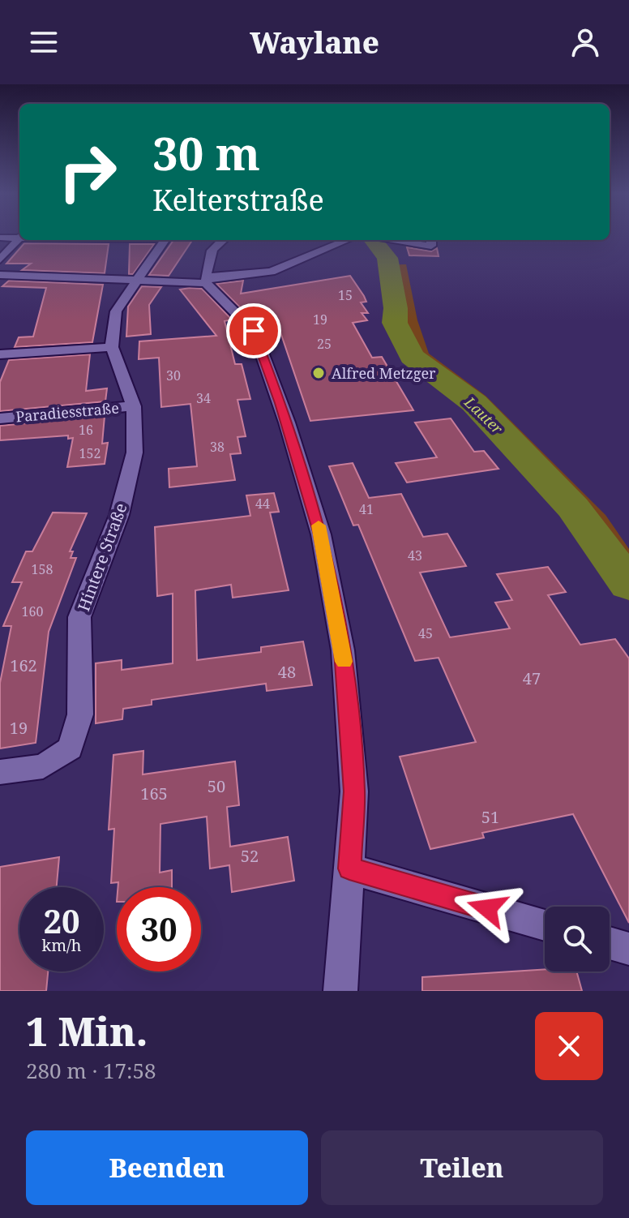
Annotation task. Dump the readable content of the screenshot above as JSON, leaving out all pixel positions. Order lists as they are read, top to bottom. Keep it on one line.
{"streets":{"street":["Paradiesstraße","Hintere Straße"]},"crossings":[["Paradiesstraße","Hintere Straße"]],"water":["Lauter"],"places":["Alfred Metzger"],"house_numbers":["15","19","25","30","34","16","38","152","44","41","43","158","160","45","162","48","47","19","50","165","51","52"],"page":{"header":"Waylane","turn":["30 m","Kelterstraße"],"speed":"20 km/h","limit":"30","heading":["1 Min.","280 m · 17:58"],"buttons":["Beenden","Teilen"]}}
